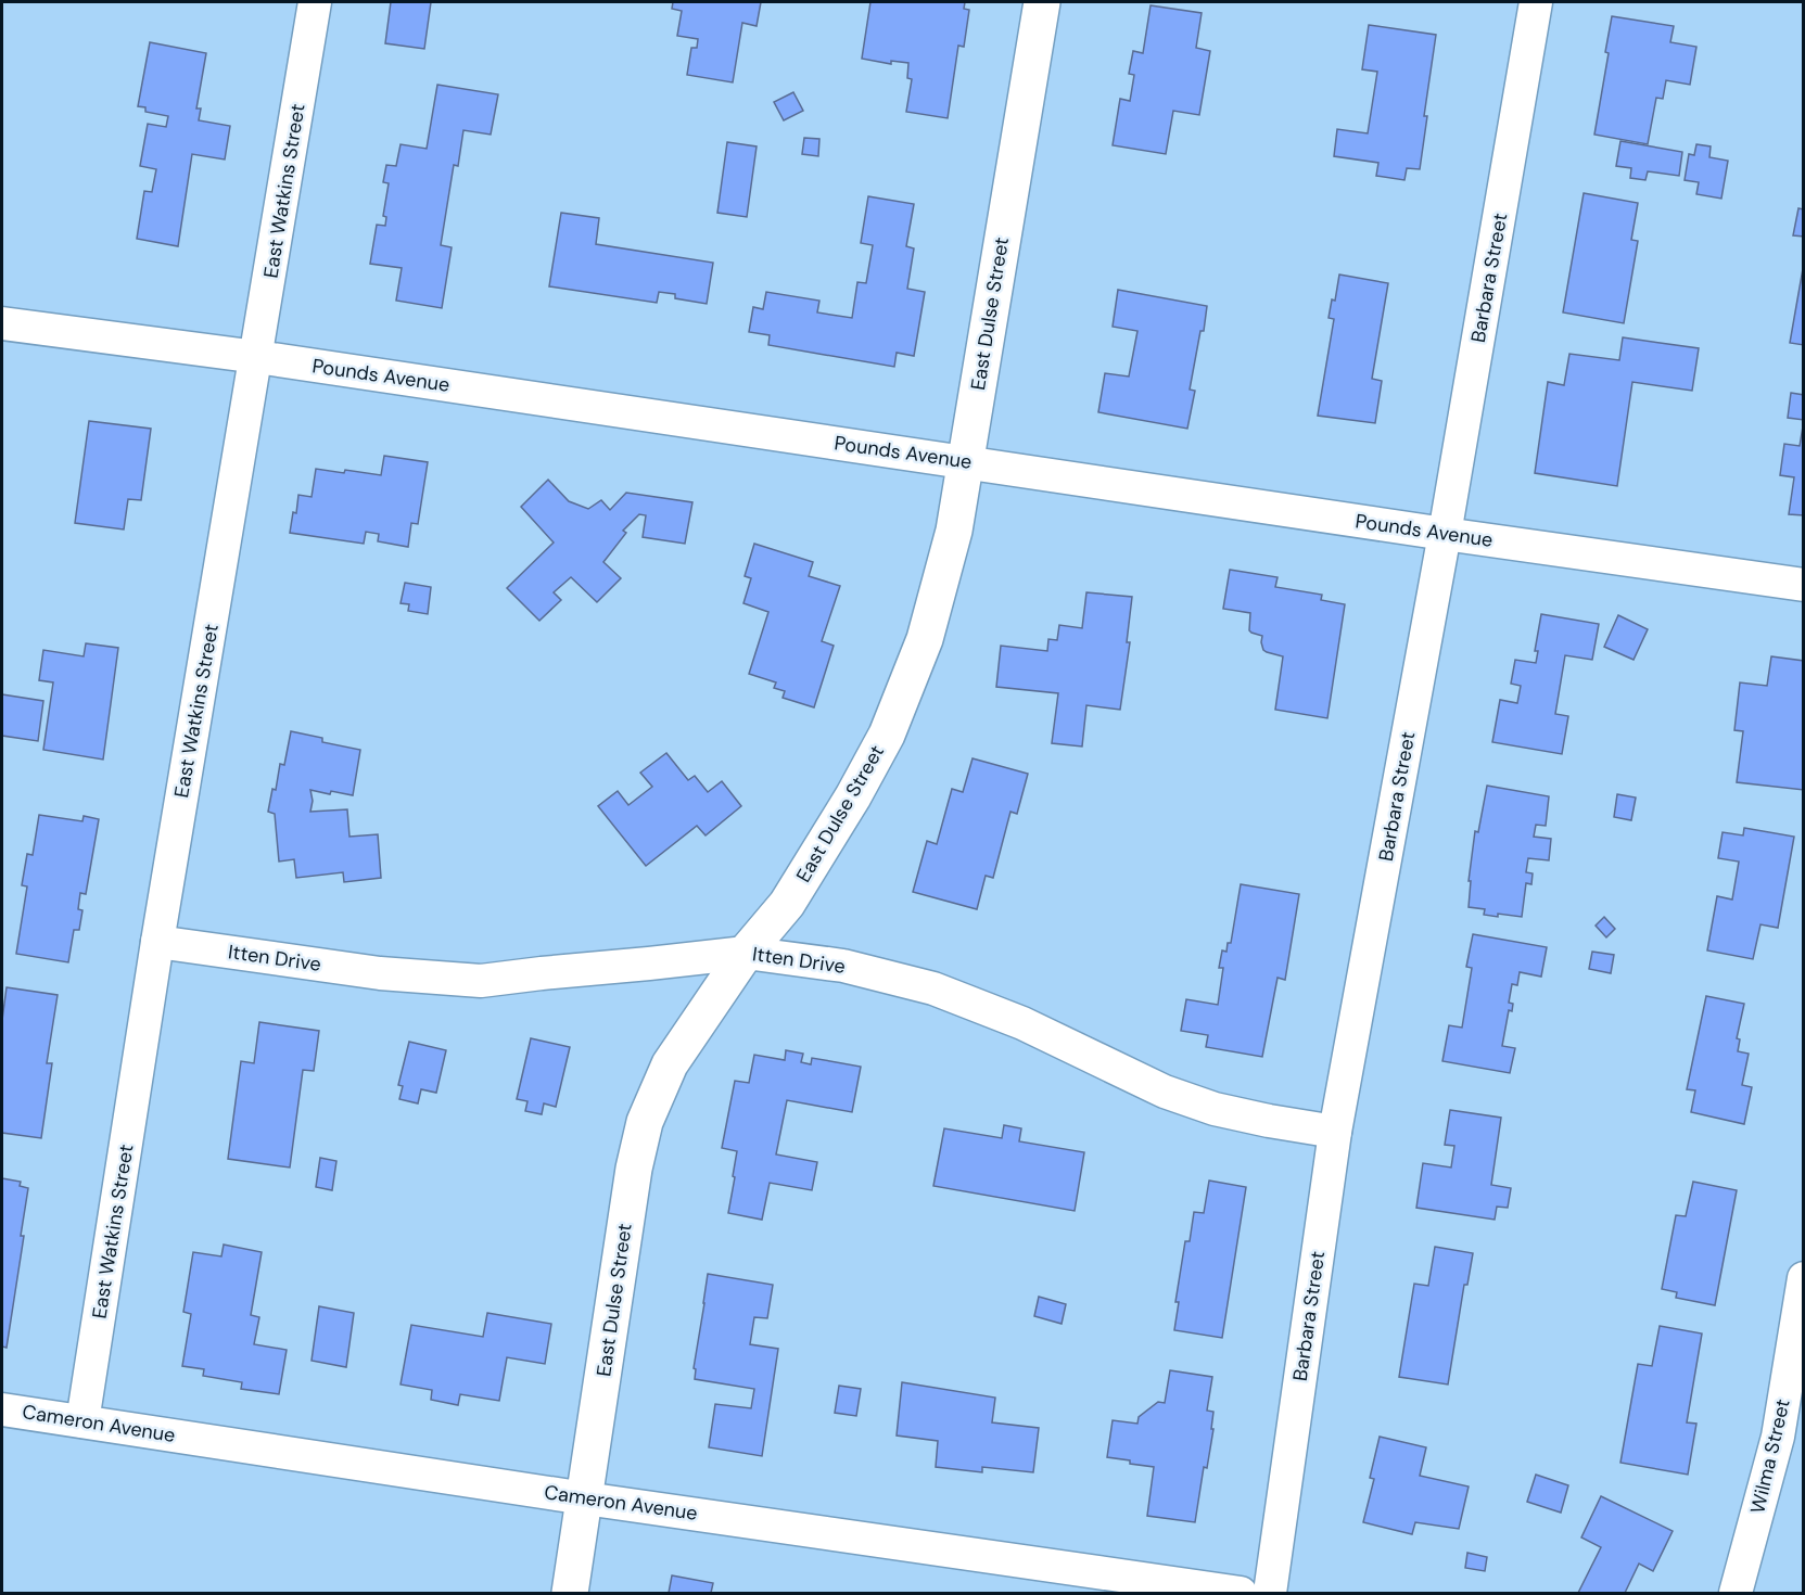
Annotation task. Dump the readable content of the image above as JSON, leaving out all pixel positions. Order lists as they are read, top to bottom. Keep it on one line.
{"streets":{"street":["East Watkins Street","Barbara Street","East Dulse Street","Pounds Avenue","Itten Drive","Cameron Avenue","Wilma Street"]},"crossings":[["East Watkins Street","Pounds Avenue"],["East Watkins Street","Itten Drive"],["East Watkins Street","Cameron Avenue"],["Barbara Street","Pounds Avenue"],["Barbara Street","Itten Drive"],["East Dulse Street","Pounds Avenue"],["East Dulse Street","Itten Drive"],["East Dulse Street","Cameron Avenue"]]}
